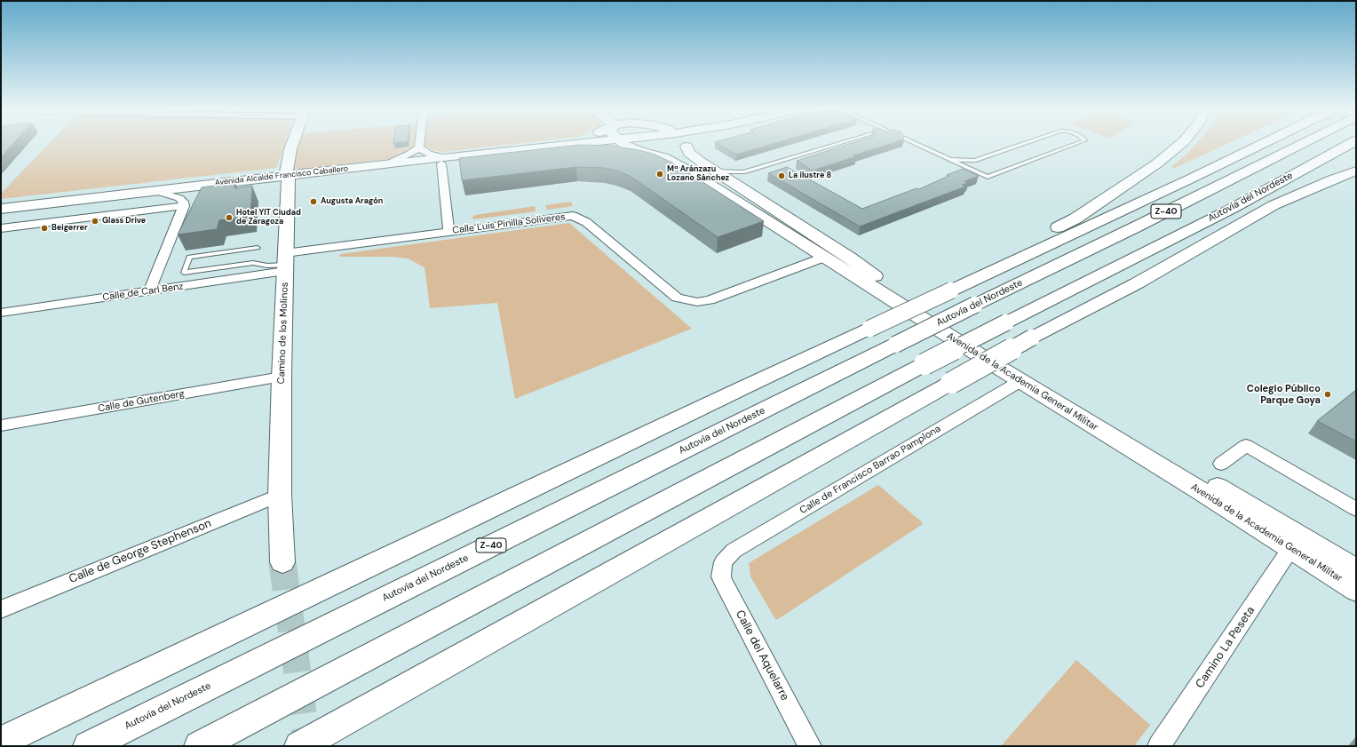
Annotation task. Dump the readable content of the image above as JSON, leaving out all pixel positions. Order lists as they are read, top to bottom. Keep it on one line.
{"streets":{"main road":["Avenida Alcalde Francisco Caballero","Autovía del Nordeste","Z-40","Camino de los Molinos","Avenida de la Academia General Militar"],"street":["Calle Luis Pinilla Soliveres","Calle de Carl Benz","Calle de Gutenberg","Calle de Francisco Barrao Pamplona","Calle de George Stephenson","Camino La Peseta","Calle del Aquelarre"]},"crossings":[["Avenida Alcalde Francisco Caballero","Camino de los Molinos"],["Avenida Alcalde Francisco Caballero","Avenida de la Academia General Militar"],["Calle Luis Pinilla Soliveres","Calle de Carl Benz"],["Calle Luis Pinilla Soliveres","Camino de los Molinos"],["Calle Luis Pinilla Soliveres","Avenida de la Academia General Militar"],["Calle de Carl Benz","Camino de los Molinos"],["Camino de los Molinos","Calle de Gutenberg"],["Camino de los Molinos","Calle de George Stephenson"],["Avenida de la Academia General Militar","Calle de Francisco Barrao Pamplona"],["Avenida de la Academia General Militar","Camino La Peseta"],["Calle de Francisco Barrao Pamplona","Calle del Aquelarre"]],"places":["Mª Aránzazu Lozano Sánchez","La ilustre 8","Augusta Aragón","Hotel YIT Ciudad de Zaragoza","Glass Drive","Beigerrer","Colegio Público Parque Goya"]}
